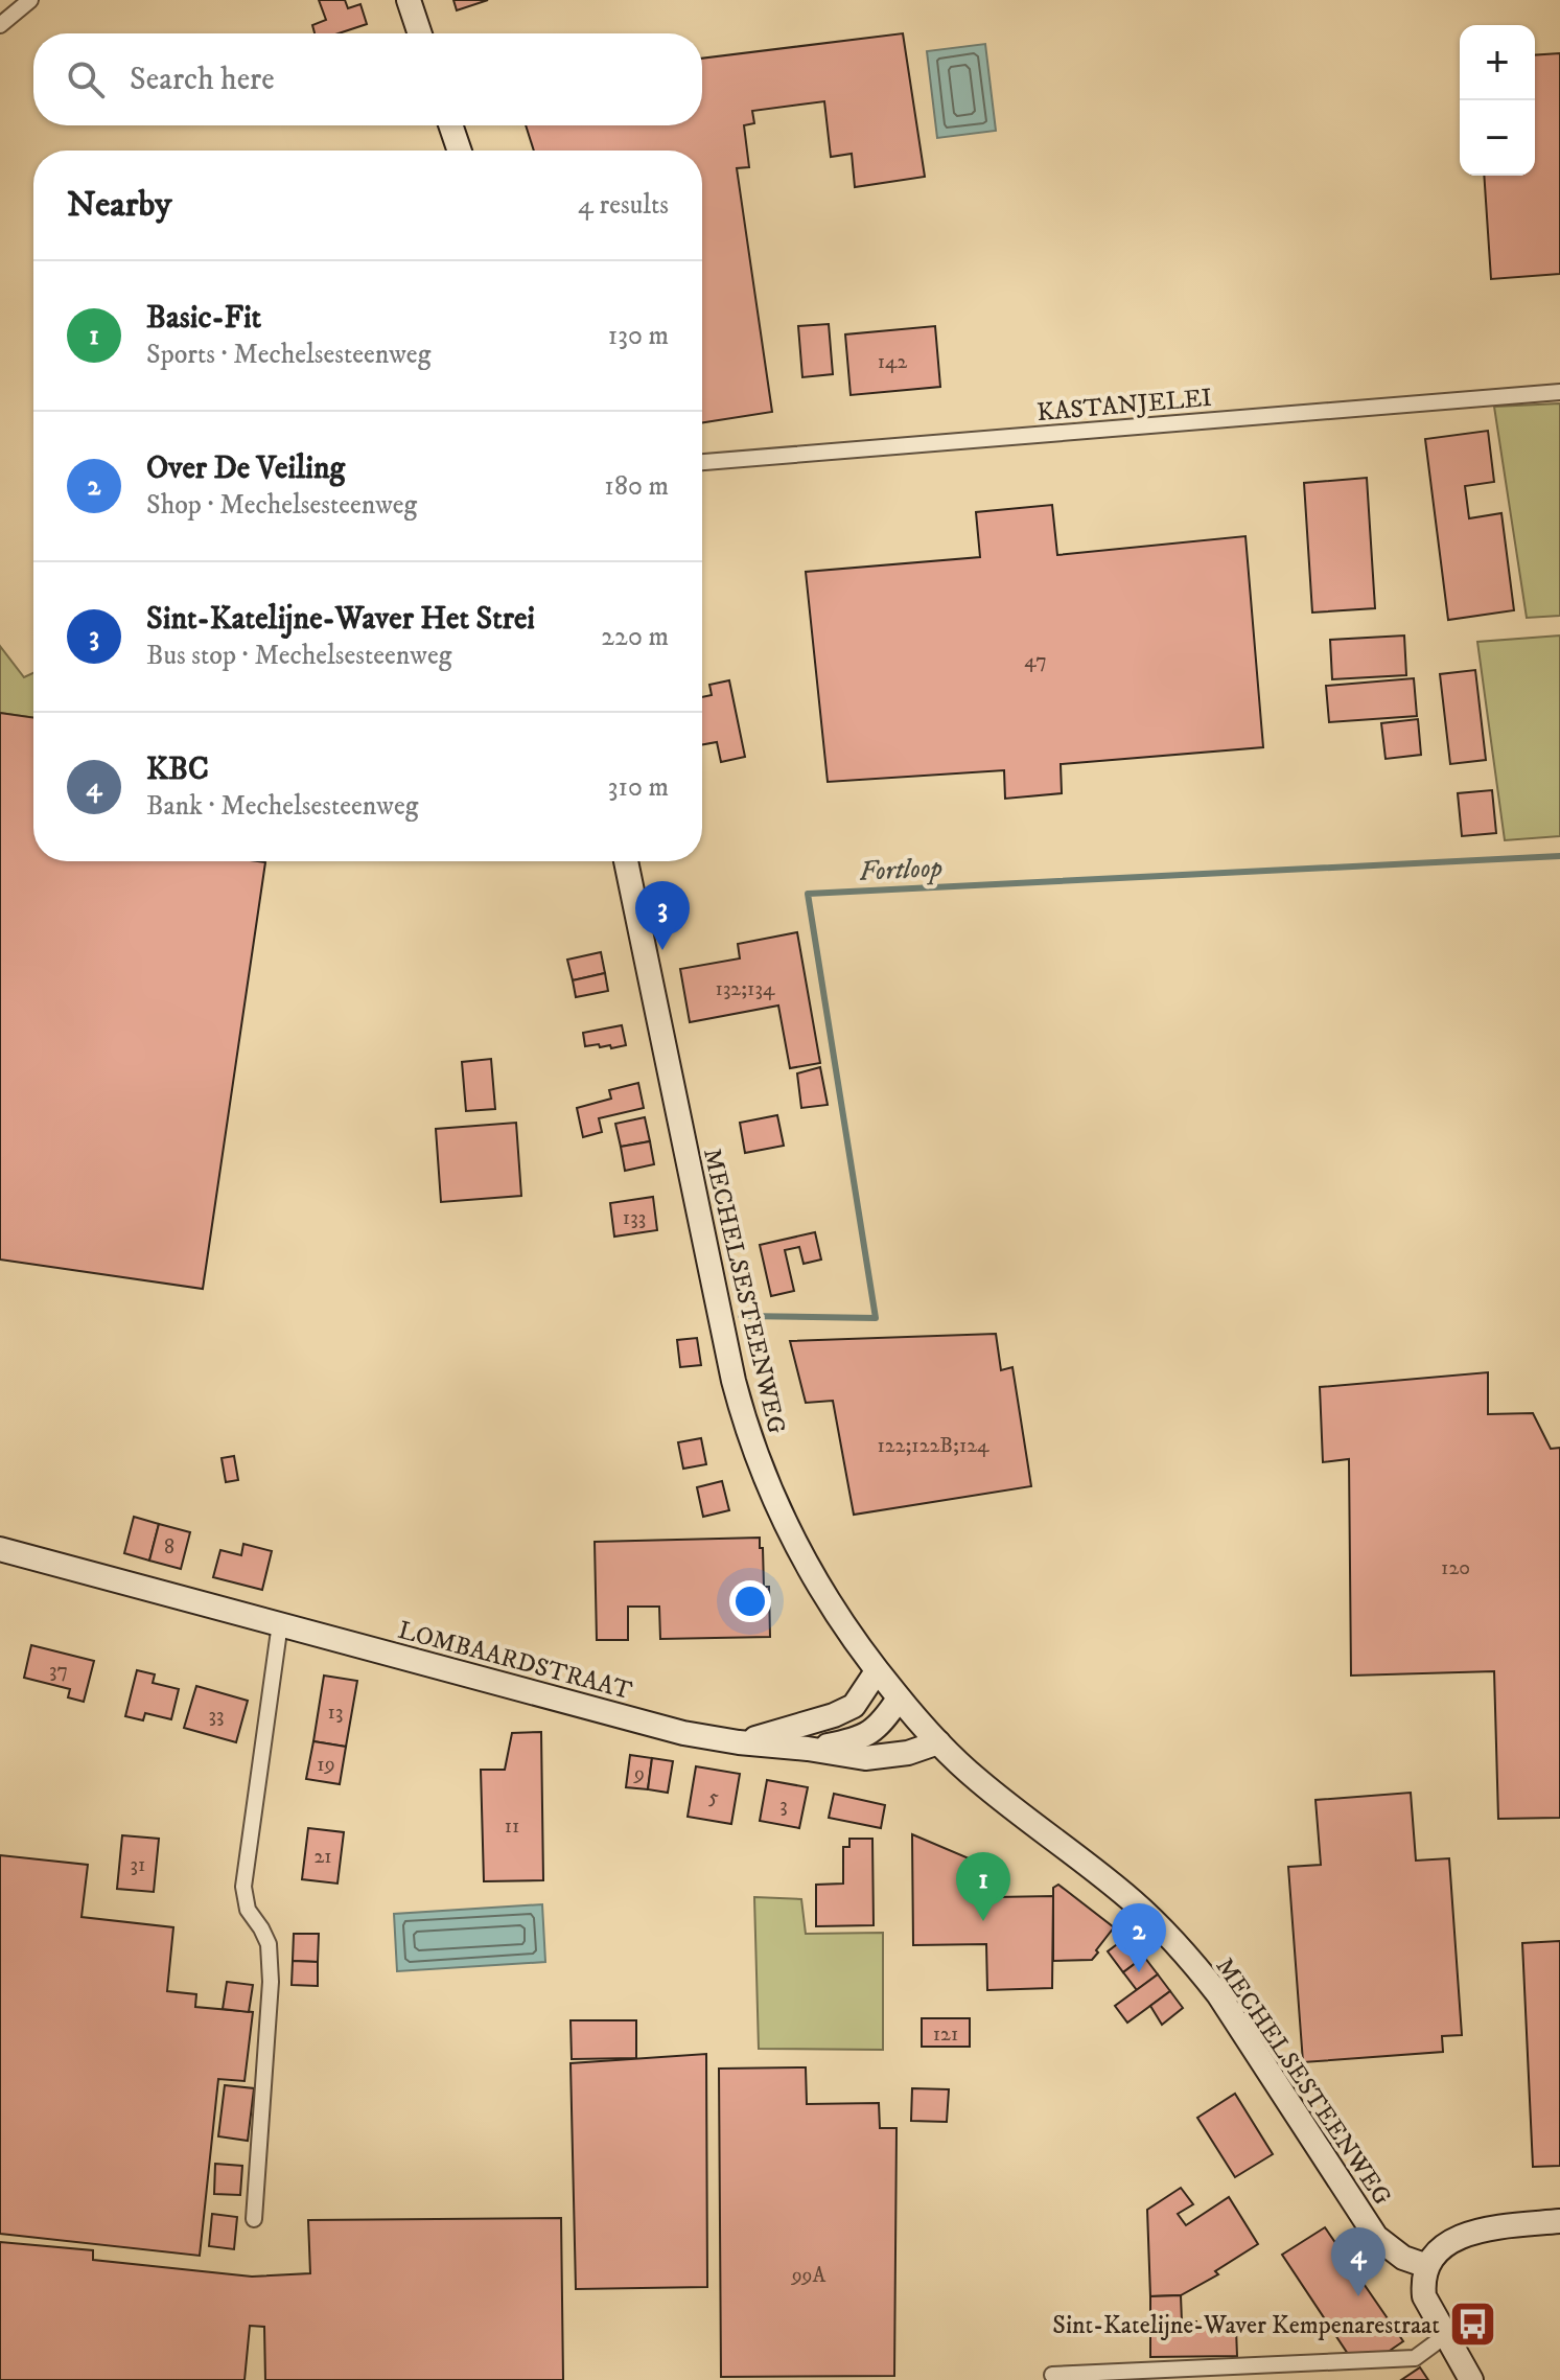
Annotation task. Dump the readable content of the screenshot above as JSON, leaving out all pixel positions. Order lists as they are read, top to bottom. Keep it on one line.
{"streets":{"street":["KASTANJELEI","MECHELSESTEENWEG","LOMBAARDSTRAAT"]},"crossings":[["MECHELSESTEENWEG","LOMBAARDSTRAAT"]],"water":["Fortloop"],"places":{"bus stop":["Sint-Katelijne-Waver Kempenarestraat"]},"house_numbers":["142","47","132;134","133","122;122B;124","8","120","37","13","33","19","9","5","3","11","21","31","121","99A"],"page":{"map_buttons":["+","−"],"search":"Search here","heading":["Nearby","4 results"],"list":[{"mark":"1","name":"Basic-Fit","note":"Sports · Mechelsesteenweg","value":"130 m"},{"mark":"2","name":"Over De Veiling","note":"Shop · Mechelsesteenweg","value":"180 m"},{"mark":"3","name":"Sint-Katelijne-Waver Het Strei","note":"Bus stop · Mechelsesteenweg","value":"220 m"},{"mark":"4","name":"KBC","note":"Bank · Mechelsesteenweg","value":"310 m"}],"pins":["3","1","2","4"]}}
